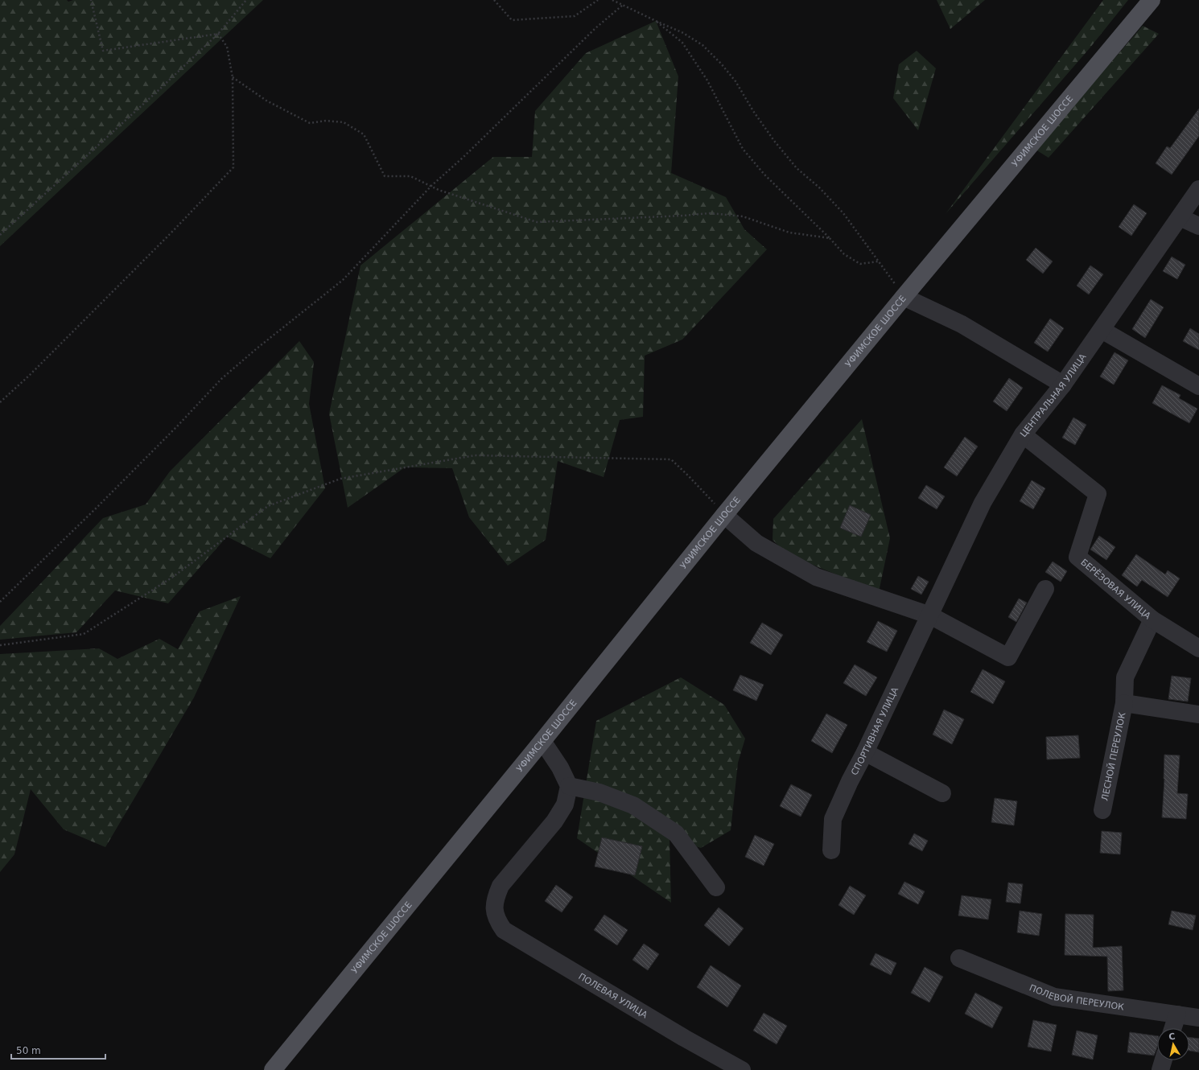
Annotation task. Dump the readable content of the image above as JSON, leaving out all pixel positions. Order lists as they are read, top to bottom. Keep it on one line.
{"streets":{"main road":["УФИМСКОЕ ШОССЕ"],"street":["ЦЕНТРАЛЬНАЯ УЛИЦА","БЕРЁЗОВАЯ УЛИЦА","СПОРТИВНАЯ УЛИЦА","ЛЕСНОЙ ПЕРЕУЛОК","ПОЛЕВАЯ УЛИЦА","ПОЛЕВОЙ ПЕРЕУЛОК"]},"crossings":[["ЦЕНТРАЛЬНАЯ УЛИЦА","БЕРЁЗОВАЯ УЛИЦА"],["ЦЕНТРАЛЬНАЯ УЛИЦА","СПОРТИВНАЯ УЛИЦА"],["БЕРЁЗОВАЯ УЛИЦА","ЛЕСНОЙ ПЕРЕУЛОК"]],"scale_bar":"50 m","north":"top"}
